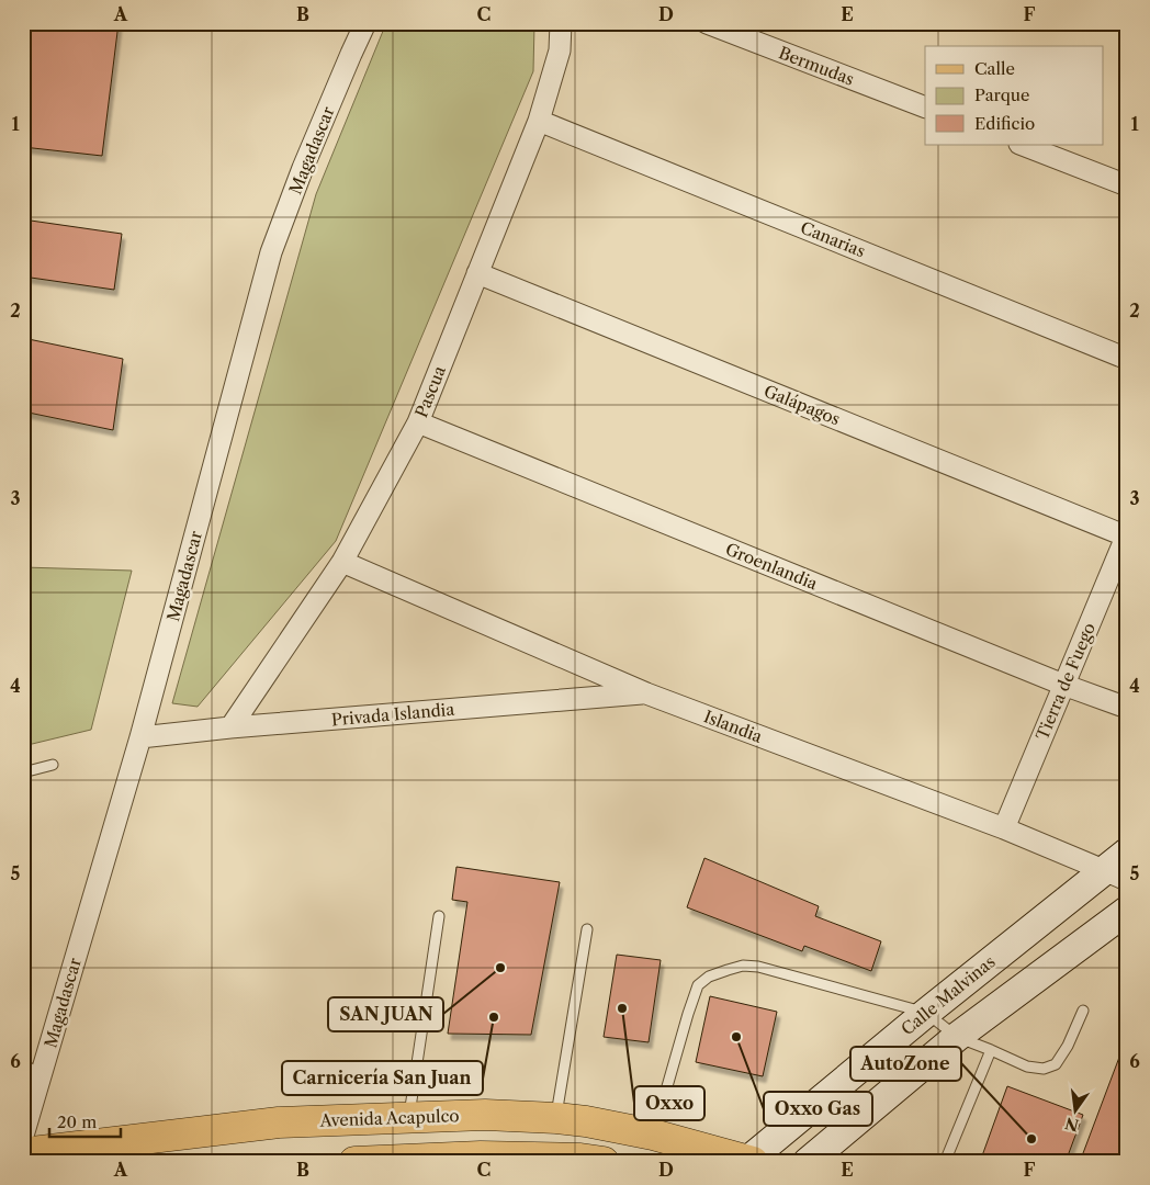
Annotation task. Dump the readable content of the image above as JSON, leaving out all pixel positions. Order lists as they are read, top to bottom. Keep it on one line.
{"streets":{"main road":["Avenida Acapulco"],"street":["Bermudas","Magadascar","Canarias","Pascua","Galápagos","Groenlandia","Tierra de Fuego","Privada Islandia","Islandia","Calle Malvinas"]},"crossings":[["Magadascar","Privada Islandia"],["Canarias","Pascua"],["Pascua","Galápagos"],["Pascua","Groenlandia"],["Pascua","Privada Islandia"],["Pascua","Islandia"],["Galápagos","Tierra de Fuego"],["Groenlandia","Tierra de Fuego"],["Tierra de Fuego","Islandia"],["Privada Islandia","Islandia"],["Islandia","Calle Malvinas"],["Calle Malvinas","Avenida Acapulco"]],"places":["SAN JUAN","Oxxo","Carnicería San Juan","Oxxo Gas","AutoZone"],"legend":["Calle","Parque","Edificio"],"scale_bar":"20 m","north":"bottom","grid":{"columns":["A","B","C","D","E","F"],"rows":["1","2","3","4","5","6"]}}
